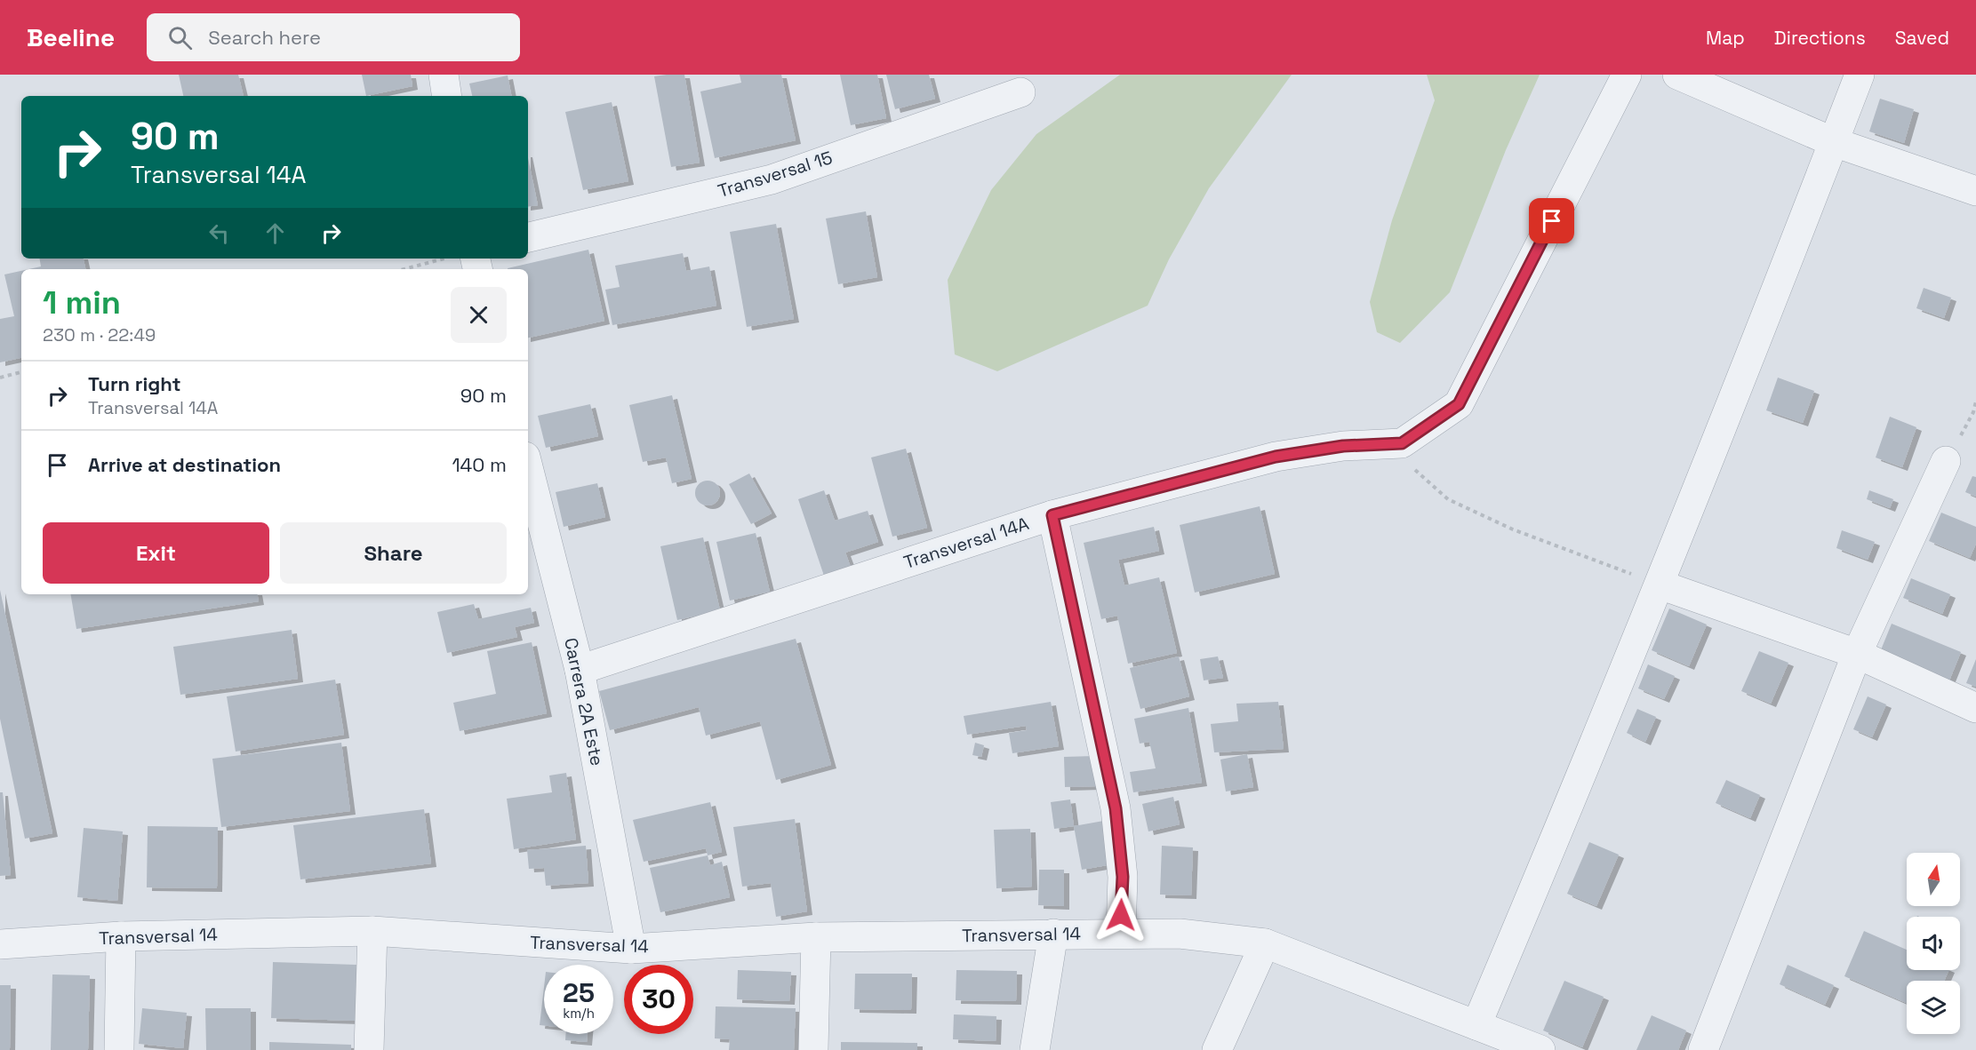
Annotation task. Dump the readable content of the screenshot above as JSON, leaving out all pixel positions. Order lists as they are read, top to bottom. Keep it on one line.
{"streets":{"street":["Transversal 15","Transversal 14A","Carrera 2A Este","Transversal 14"]},"crossings":[["Transversal 14A","Carrera 2A Este"],["Carrera 2A Este","Transversal 14"]],"north":"top","page":{"header":"Beeline","search":"Search here","nav":["Map","Directions","Saved"],"turn":["90 m","Transversal 14A"],"heading":["1 min","230 m · 22:49"],"list":[{"name":"Turn right","note":"Transversal 14A","value":"90 m"},{"name":"Arrive at destination","value":"140 m"}],"buttons":["Exit","Share"],"speed":"25 km/h","limit":"30"}}
